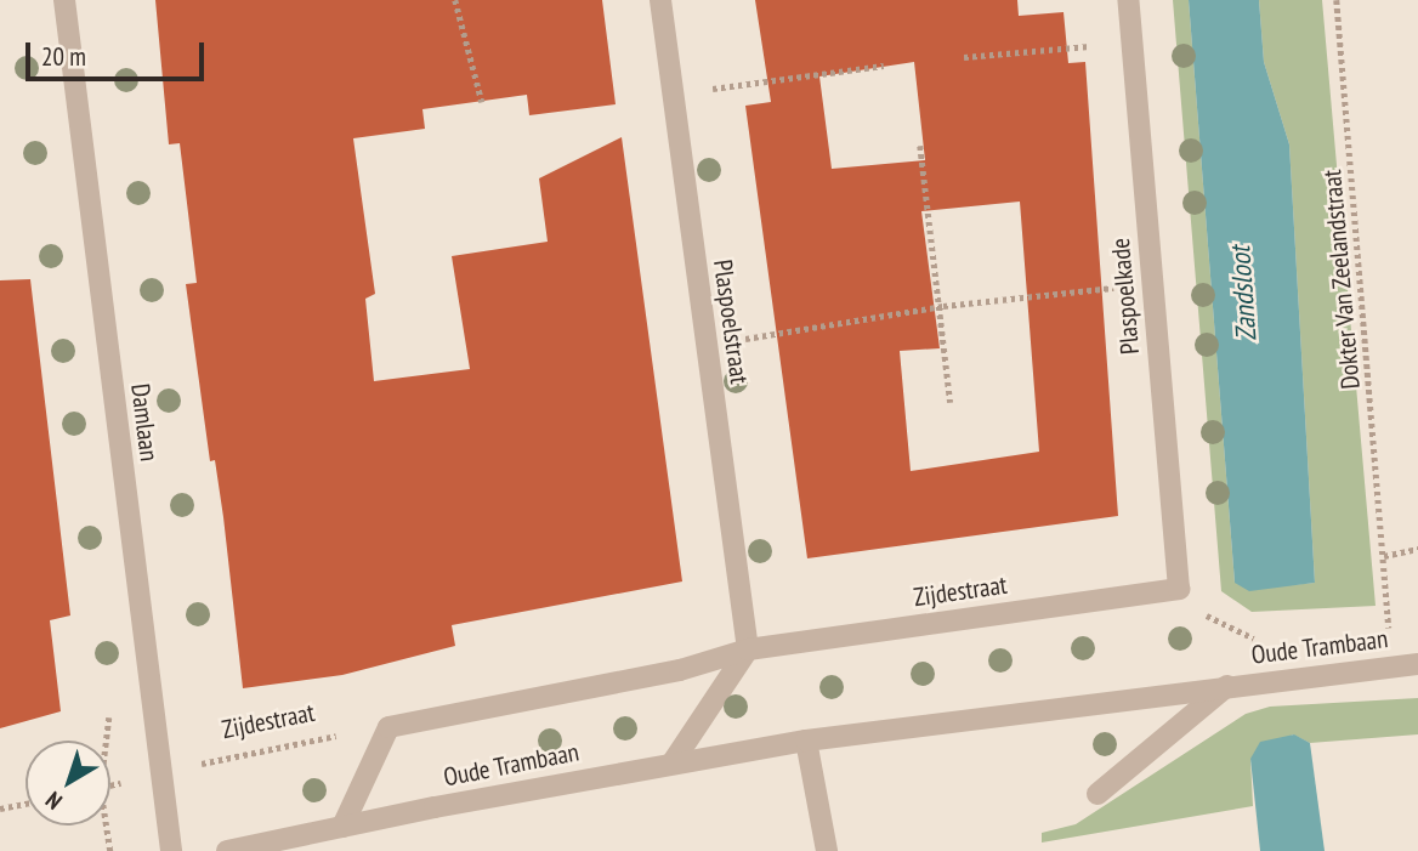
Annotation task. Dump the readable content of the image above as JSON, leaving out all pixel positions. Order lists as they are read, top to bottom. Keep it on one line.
{"streets":{"street":["Plaspoelkade","Plaspoelstraat","Damlaan","Zijdestraat","Oude Trambaan"],"path":["Dokter Van Zeelandstraat"]},"crossings":[["Dokter Van Zeelandstraat","Oude Trambaan"],["Plaspoelkade","Zijdestraat"],["Plaspoelstraat","Zijdestraat"],["Damlaan","Zijdestraat"]],"water":["Zandsloot"],"scale_bar":"20 m","north":"bottom left"}
